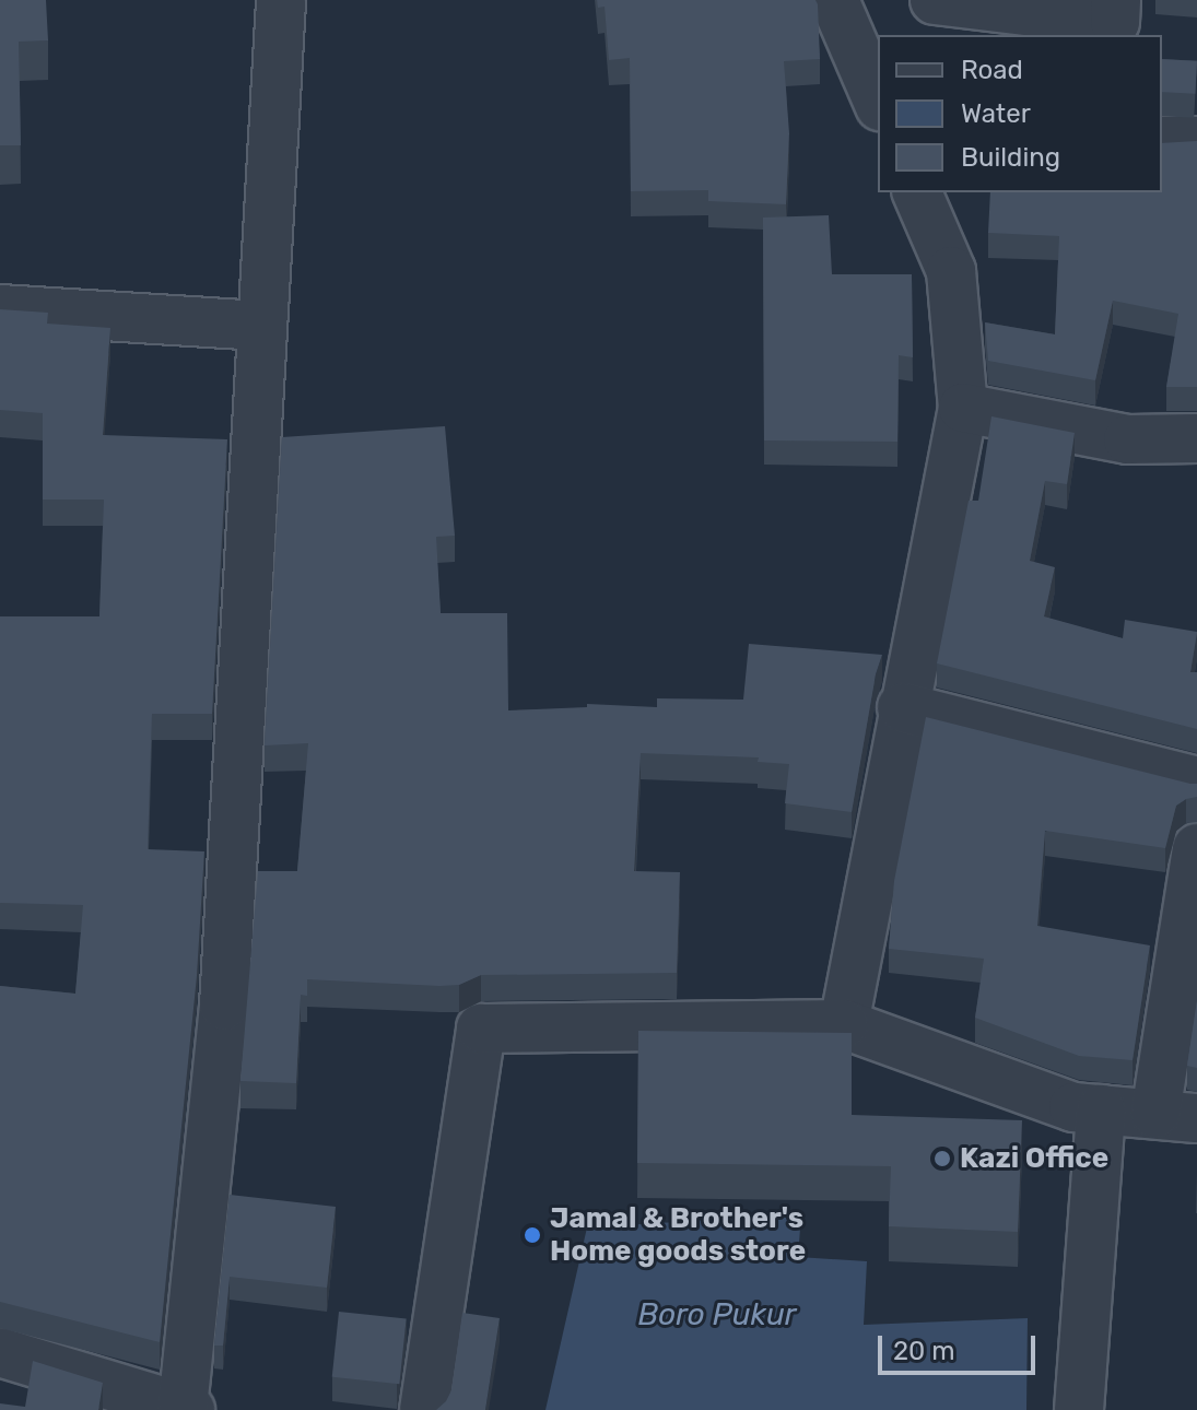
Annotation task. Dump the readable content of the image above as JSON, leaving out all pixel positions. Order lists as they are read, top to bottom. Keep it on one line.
{"water":["Boro Pukur"],"places":["Kazi Office","Jamal & Brother's Home goods store"],"legend":["Road","Water","Building"],"scale_bar":"20 m"}
